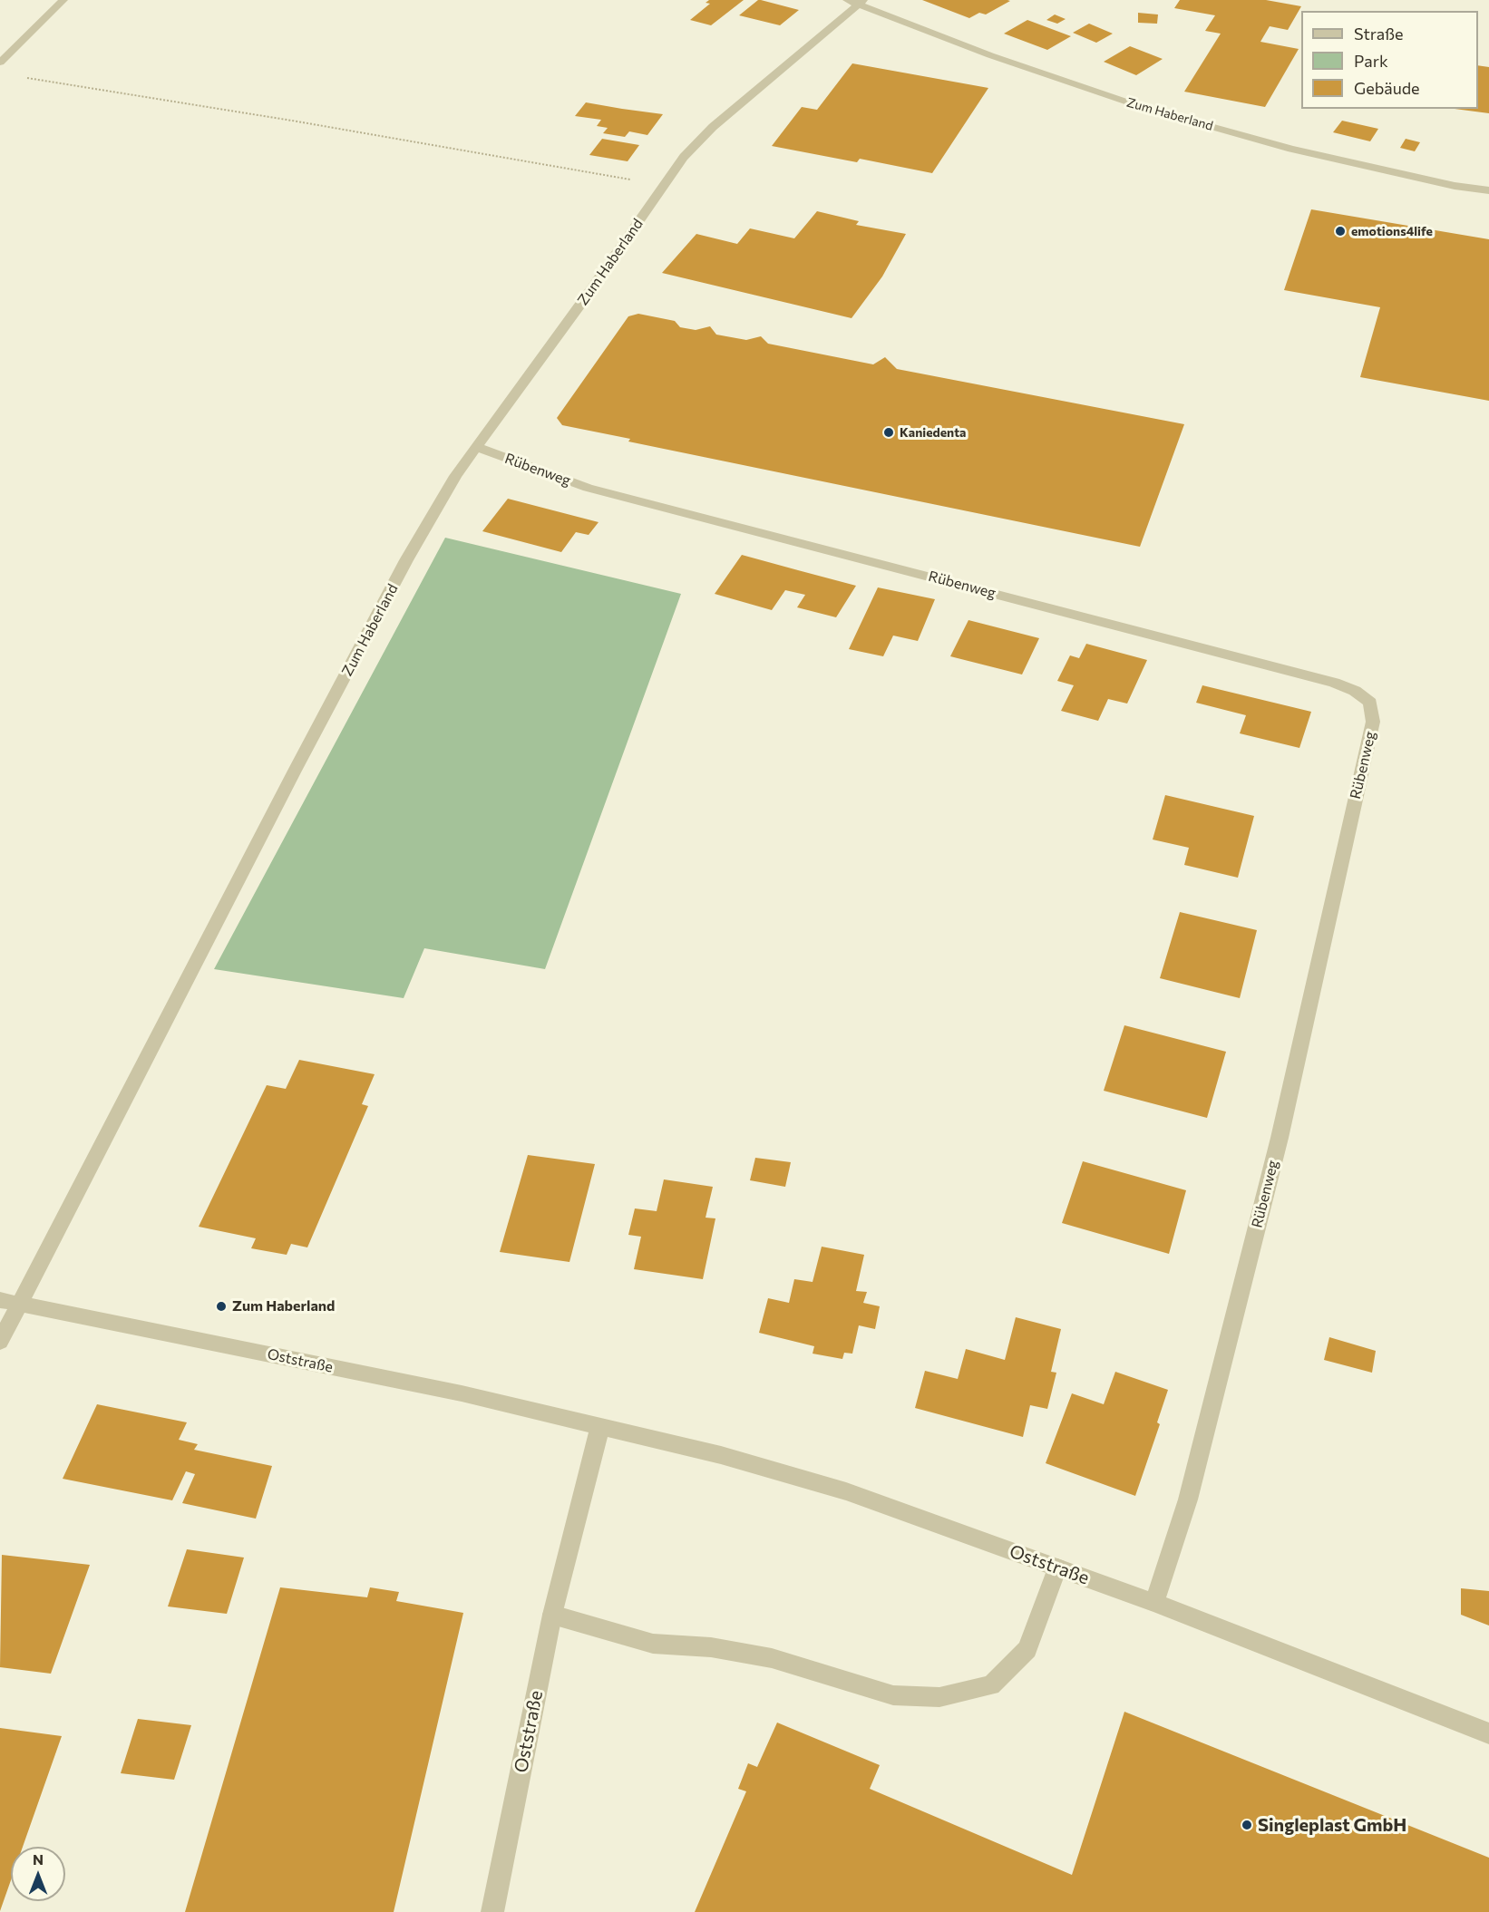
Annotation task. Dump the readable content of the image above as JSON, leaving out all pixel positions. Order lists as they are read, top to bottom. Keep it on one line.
{"streets":{"street":["Zum Haberland","Rübenweg","Oststraße"]},"crossings":[["Zum Haberland","Rübenweg"],["Zum Haberland","Oststraße"],["Rübenweg","Oststraße"]],"places":["emotions4life","Kaniedenta","Zum Haberland","Singleplast GmbH"],"legend":["Straße","Park","Gebäude"],"north":"top"}
